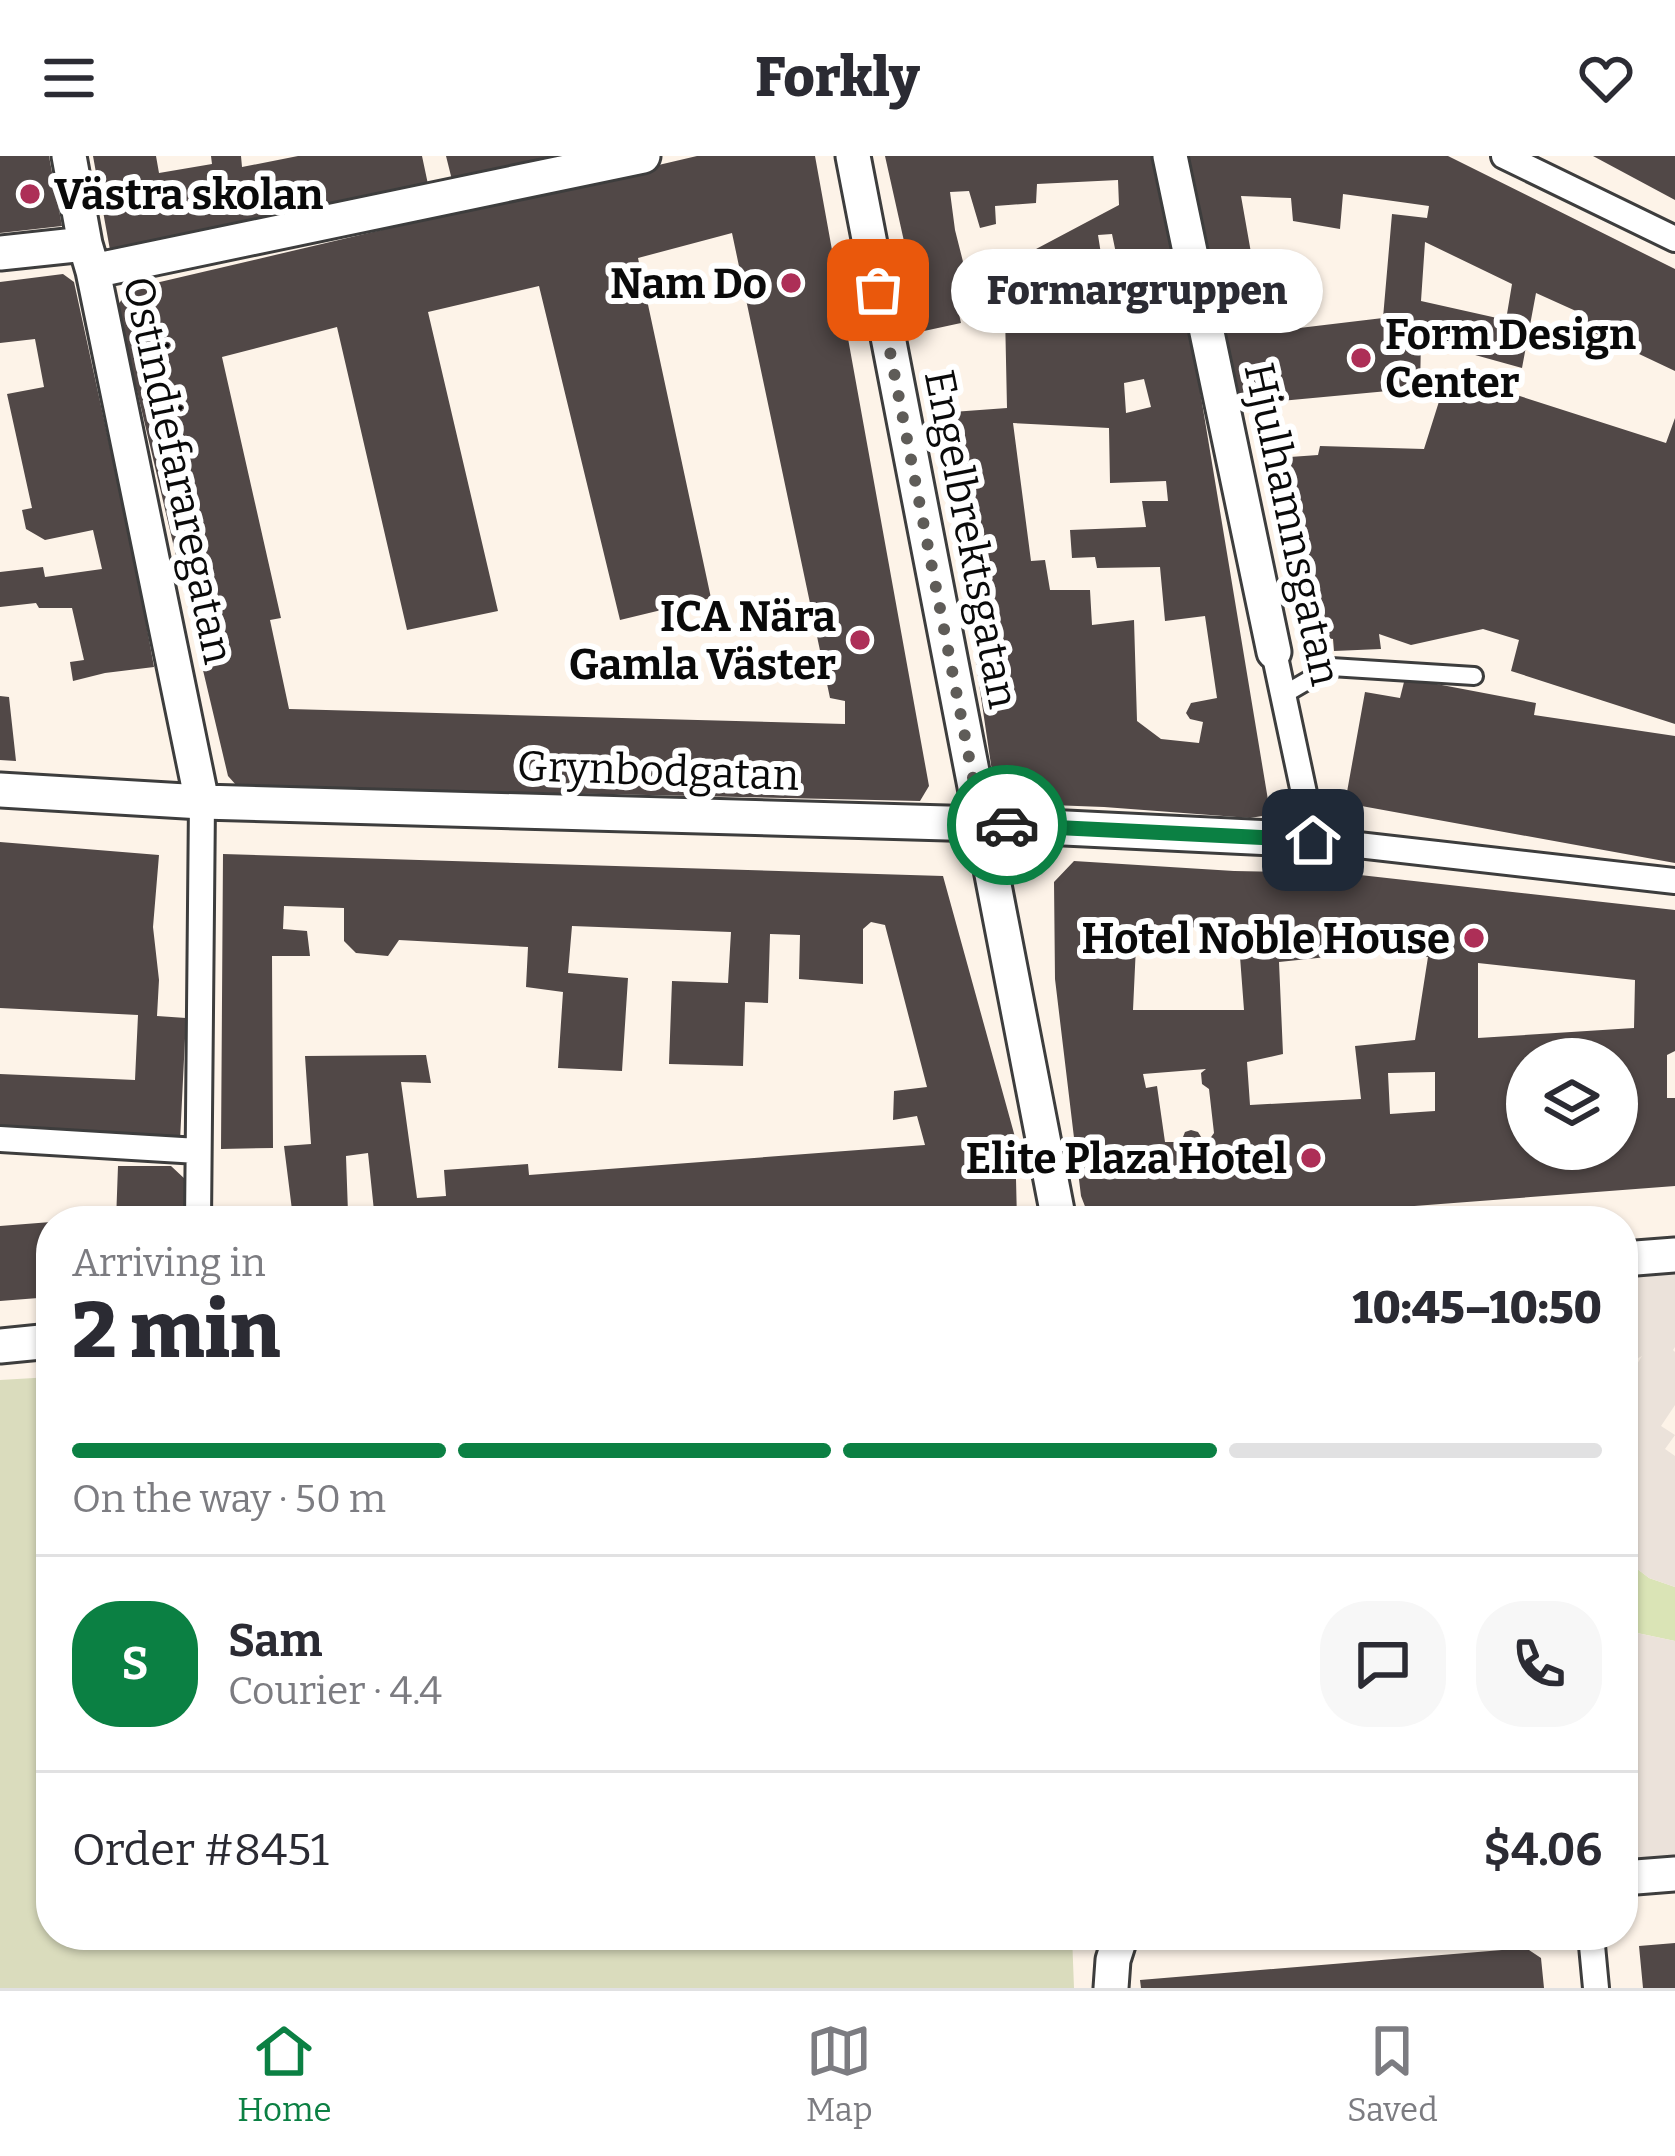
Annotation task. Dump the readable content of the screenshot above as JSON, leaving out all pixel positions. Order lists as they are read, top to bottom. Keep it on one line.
{"streets":{"street":["Ostindiefararegatan","Hjulhamnsgatan","Engelbrektsgatan","Grynbodgatan"]},"crossings":[["Ostindiefararegatan","Grynbodgatan"],["Hjulhamnsgatan","Grynbodgatan"],["Engelbrektsgatan","Grynbodgatan"]],"places":["Västra skolan","Nam Do","Formargruppen","Form Design Center","ICA Nära Gamla Väster","Hotel Noble House","Elite Plaza Hotel"],"page":{"header":"Forkly","bubble":"Formargruppen","heading":["2 min","Arriving in","10:45–10:50"],"panel":["Sam","Courier · 4.4","Order #8451","$4.06"],"bar":"On the way · 50 m","round":"S","tabs":["Home","Map","Saved"]}}
